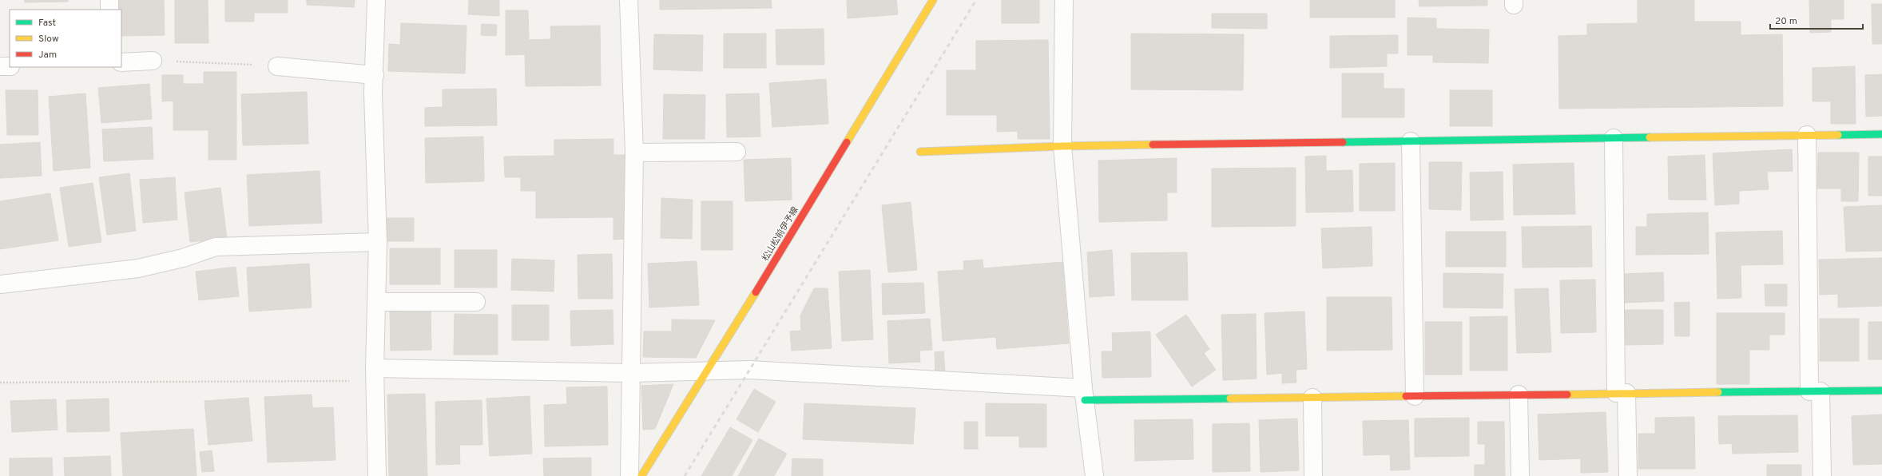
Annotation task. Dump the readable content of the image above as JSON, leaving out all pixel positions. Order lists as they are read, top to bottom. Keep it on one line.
{"streets":{"street":["松山松前伊予線"]},"legend":["Fast","Slow","Jam"],"scale_bar":"20 m"}
